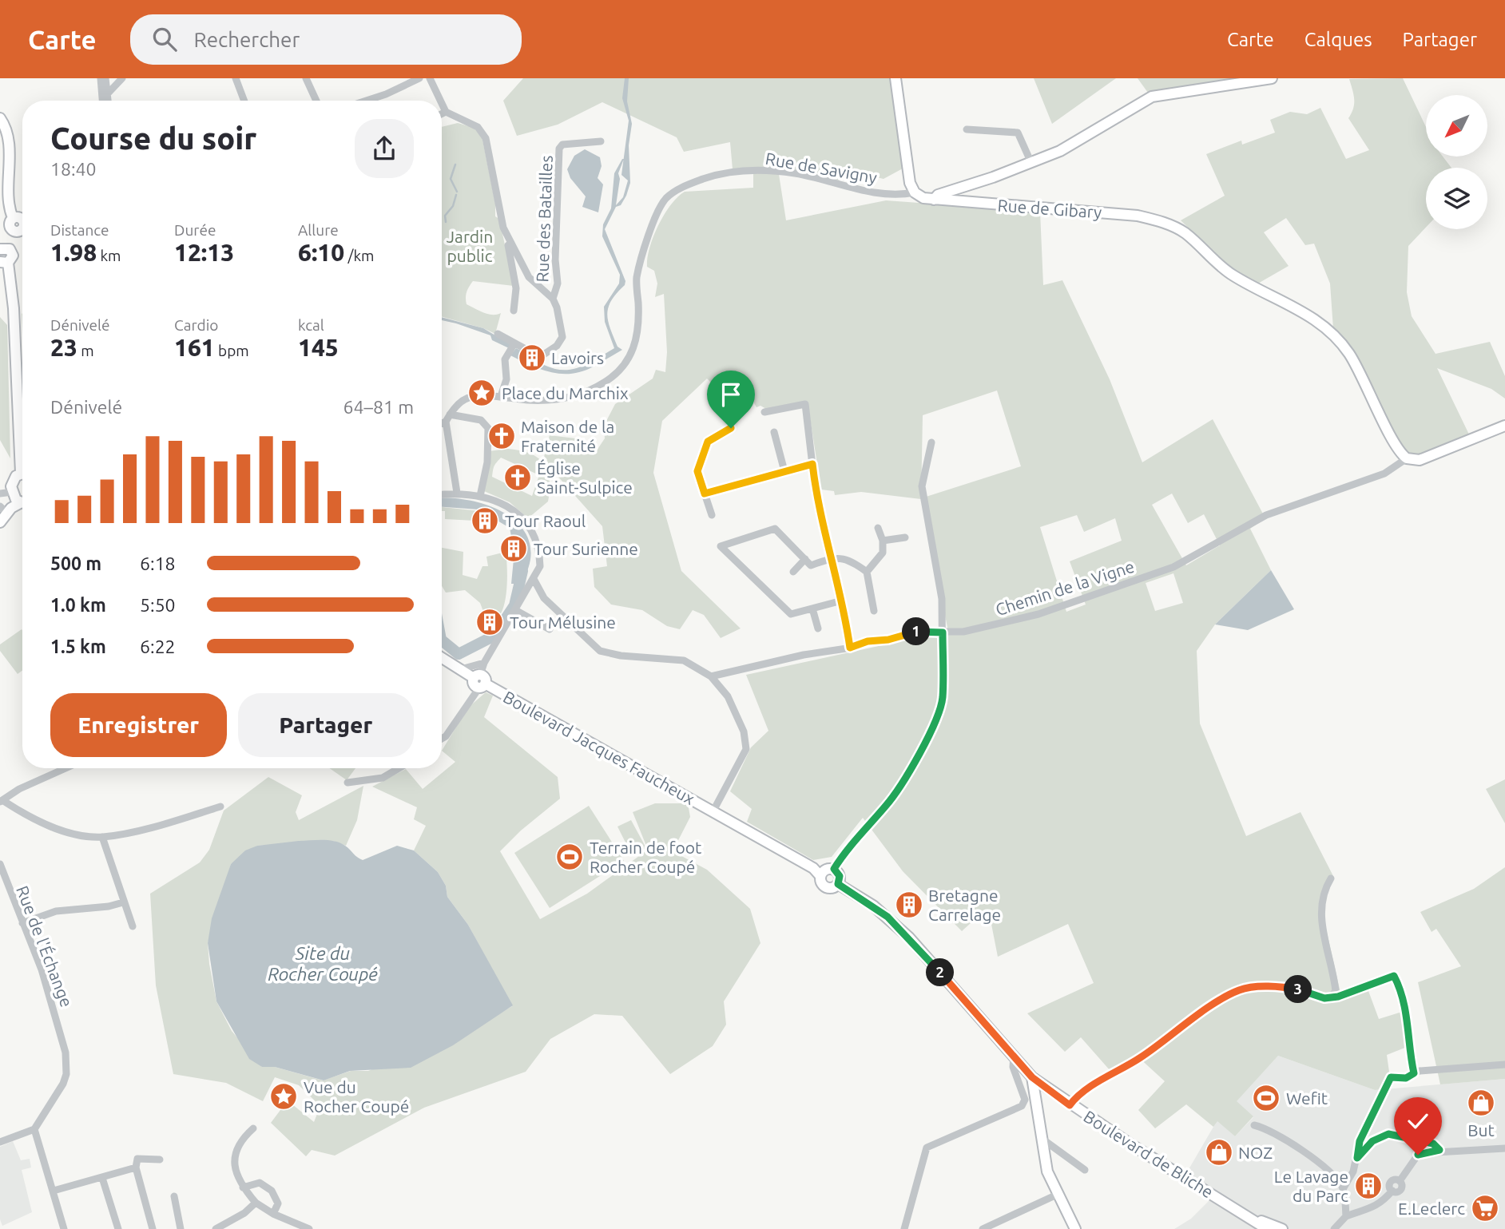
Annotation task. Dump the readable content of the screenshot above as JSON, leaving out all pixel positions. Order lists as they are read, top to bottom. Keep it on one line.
{"streets":{"main road":["Rue de Gibary","Boulevard Jacques Faucheux","Boulevard de Bliche"],"street":["Rue de Savigny","Rue des Batailles","Chemin de la Vigne","Rue de l'Échange"]},"crossings":[["Rue de Savigny","Rue de Gibary"],["Rue de Gibary","Chemin de la Vigne"]],"water":["Site du Rocher Coupé"],"parks":["Jardin public"],"places":{"building":["Lavoirs","Tour Raoul","Tour Surienne","Tour Mélusine","Bretagne Carrelage","Le Lavage du Parc"],"place":["Place du Marchix","Vue du Rocher Coupé"],"church":["Maison de la Fraternité","Église Saint-Sulpice"],"sports":["Terrain de foot Rocher Coupé","Wefit"],"shop":["But","NOZ"],"supermarket":["E.Leclerc"]},"north":"bottom left","page":{"header":"Carte","search":"Rechercher","nav":["Carte","Calques","Partager"],"heading":["Course du soir","18:40"],"stats":[["Distance","1.98 km"],["Durée","12:13"],["Allure","6:10 /km"],["Dénivelé","23 m"],["Cardio","161 bpm"],["kcal","145"]],"chart":["Dénivelé","64–81 m"],"list":[{"name":"500 m","note":"6:18"},{"name":"1.0 km","note":"5:50"},{"name":"1.5 km","note":"6:22"}],"pins":["1","2","3"],"buttons":["Enregistrer","Partager"]}}
